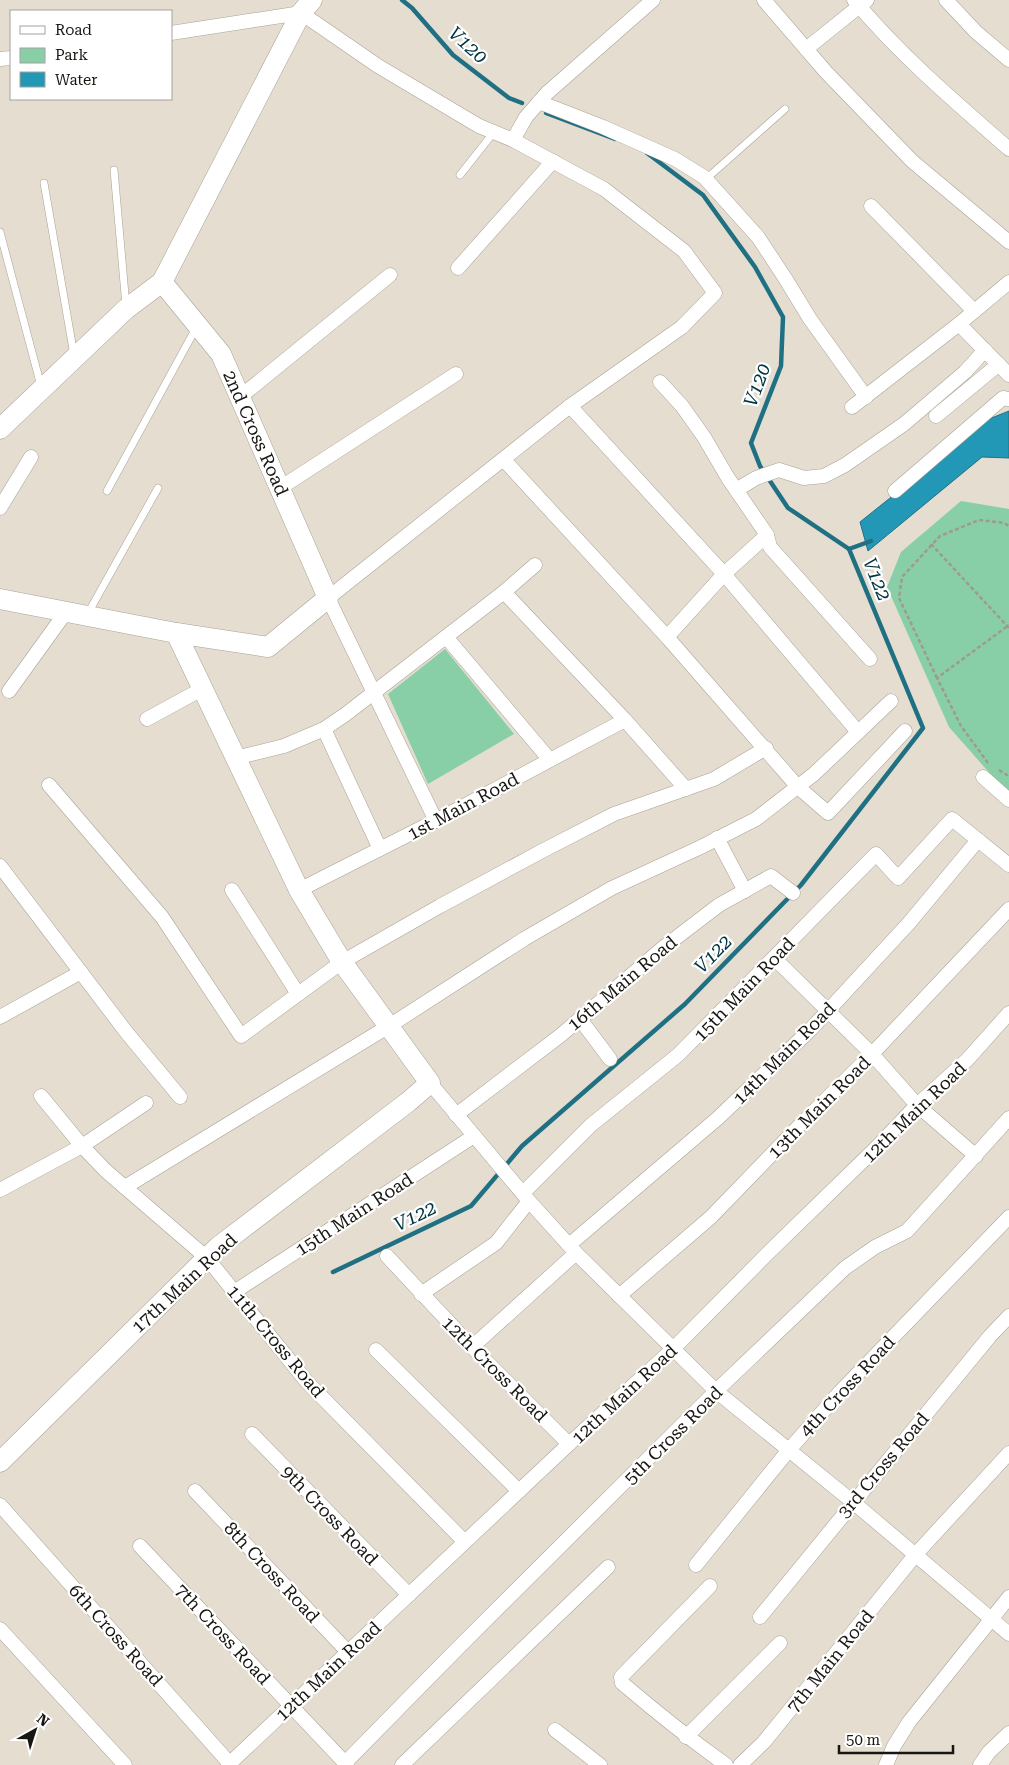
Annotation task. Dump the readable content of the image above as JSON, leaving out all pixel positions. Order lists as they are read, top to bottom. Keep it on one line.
{"streets":{"street":["2nd Cross Road","1st Main Road","16th Main Road","15th Main Road","14th Main Road","13th Main Road","12th Main Road","17th Main Road","11th Cross Road","12th Cross Road","4th Cross Road","5th Cross Road","3rd Cross Road","9th Cross Road","8th Cross Road","7th Cross Road","6th Cross Road","7th Main Road"]},"crossings":[["15th Main Road","14th Main Road"],["15th Main Road","11th Cross Road"],["15th Main Road","12th Cross Road"],["14th Main Road","12th Cross Road"],["12th Main Road","11th Cross Road"],["12th Main Road","12th Cross Road"],["12th Main Road","9th Cross Road"],["12th Main Road","8th Cross Road"],["12th Main Road","7th Cross Road"],["12th Main Road","6th Cross Road"],["17th Main Road","11th Cross Road"],["5th Cross Road","7th Cross Road"]],"water":["V120","V122"],"legend":["Road","Park","Water"],"scale_bar":"50 m","north":"top right"}
